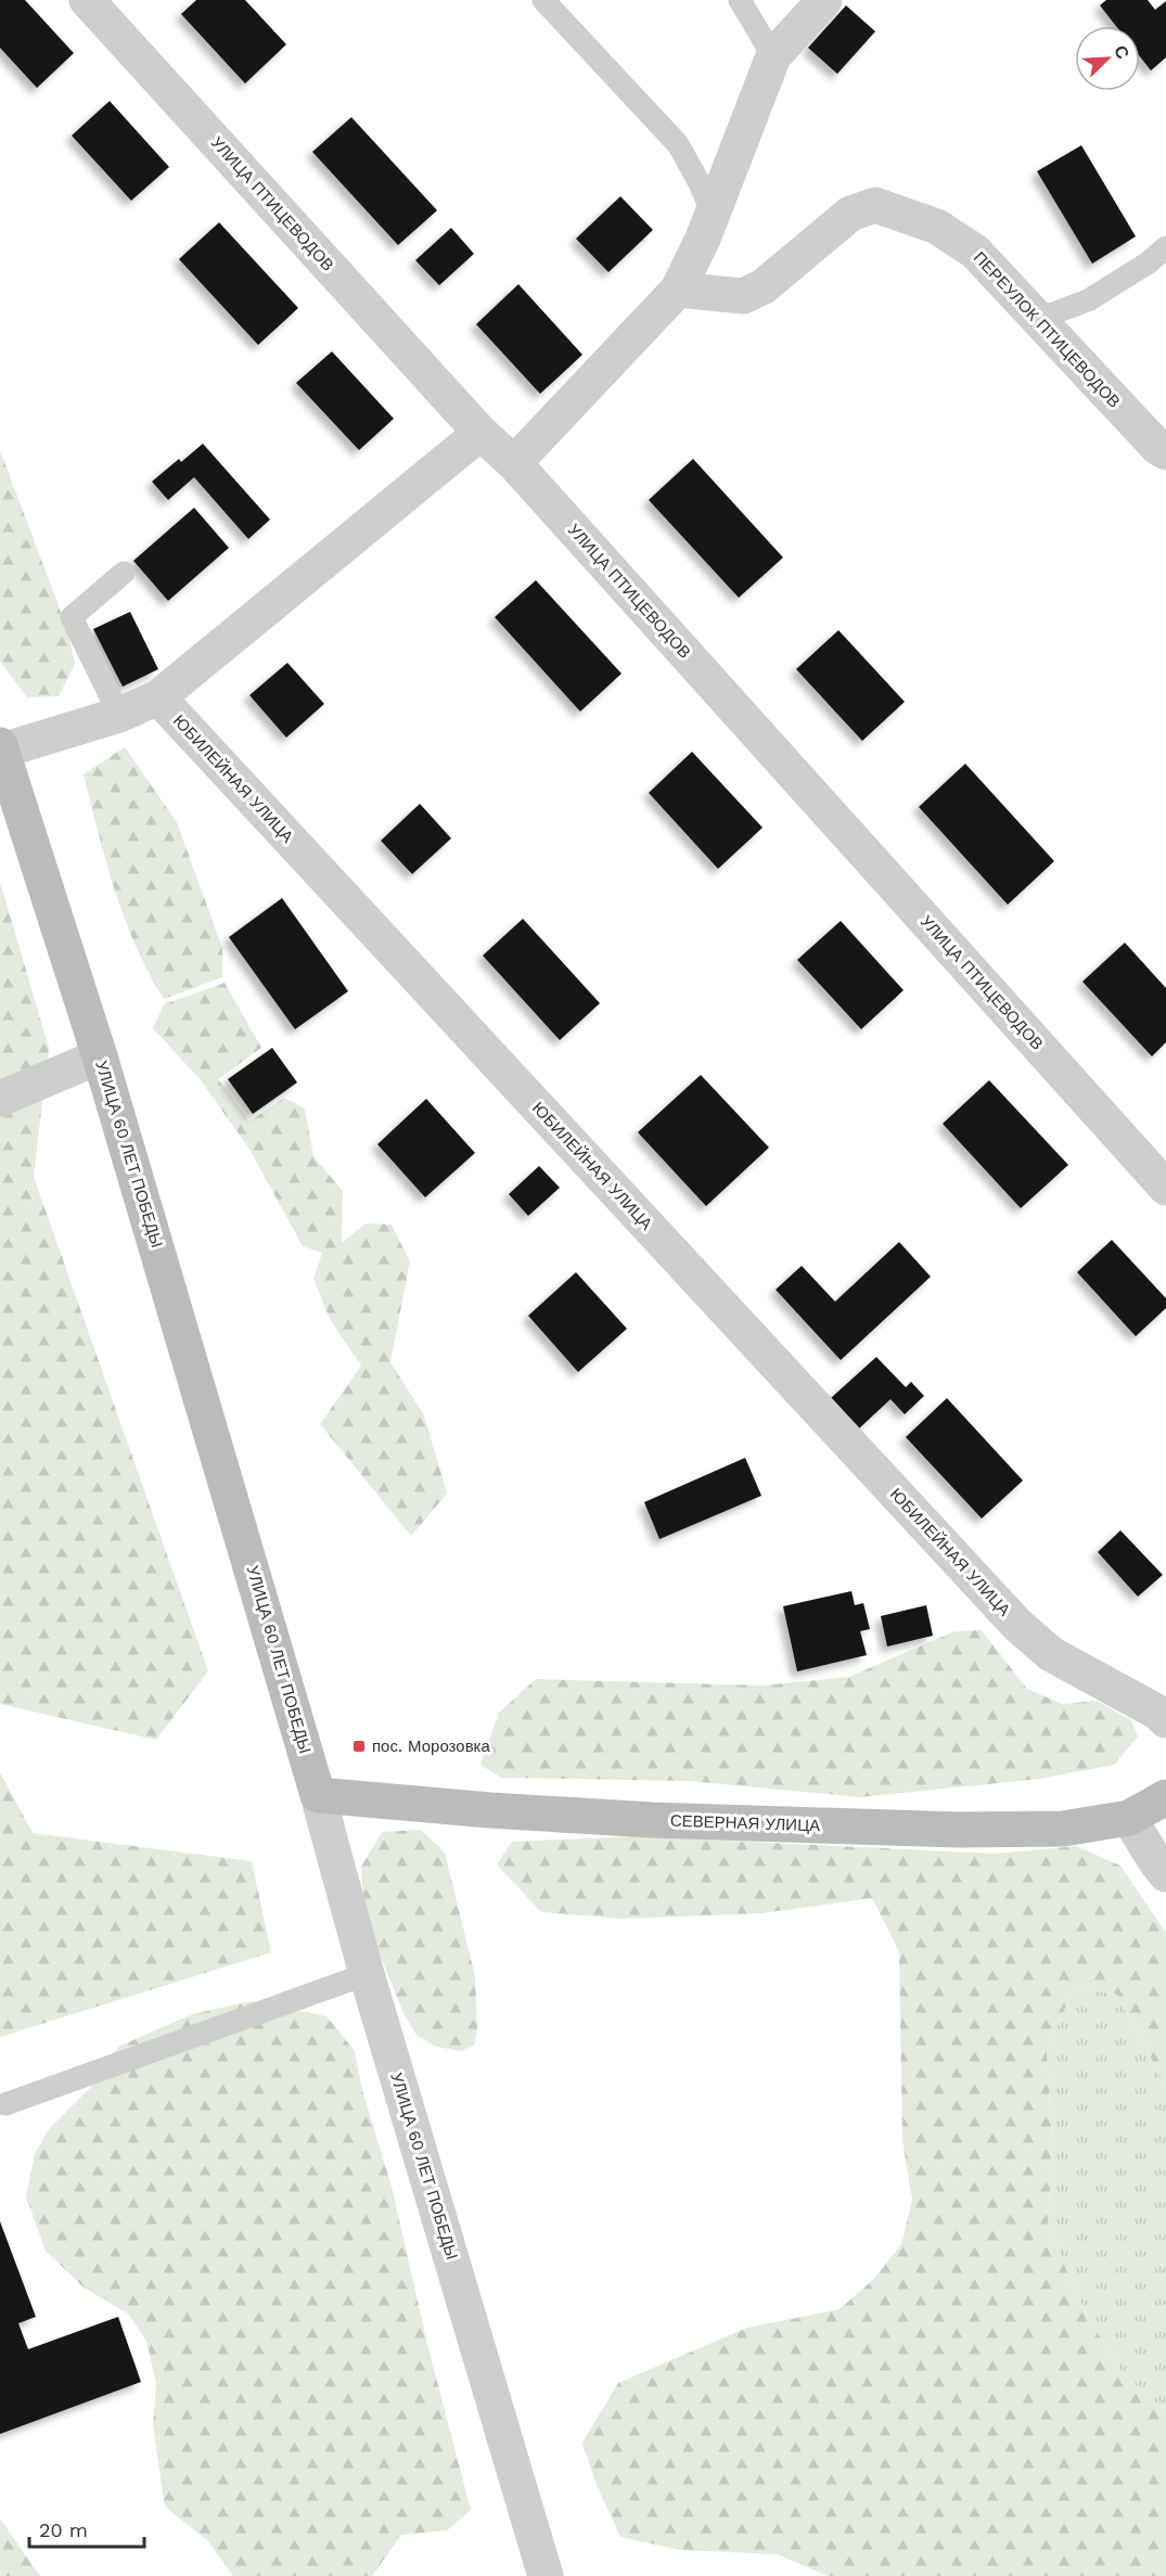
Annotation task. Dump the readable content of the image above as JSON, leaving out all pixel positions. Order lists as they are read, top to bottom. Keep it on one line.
{"streets":{"street":["УЛИЦА ПТИЦЕВОДОВ","ПЕРЕУЛОК ПТИЦЕВОДОВ","ЮБИЛЕЙНАЯ УЛИЦА","УЛИЦА 60 ЛЕТ ПОБЕДЫ","СЕВЕРНАЯ УЛИЦА"]},"crossings":[["УЛИЦА 60 ЛЕТ ПОБЕДЫ","СЕВЕРНАЯ УЛИЦА"]],"places":{"transit":["пос. Морозовка"]},"scale_bar":"20 m","north":"top right"}
